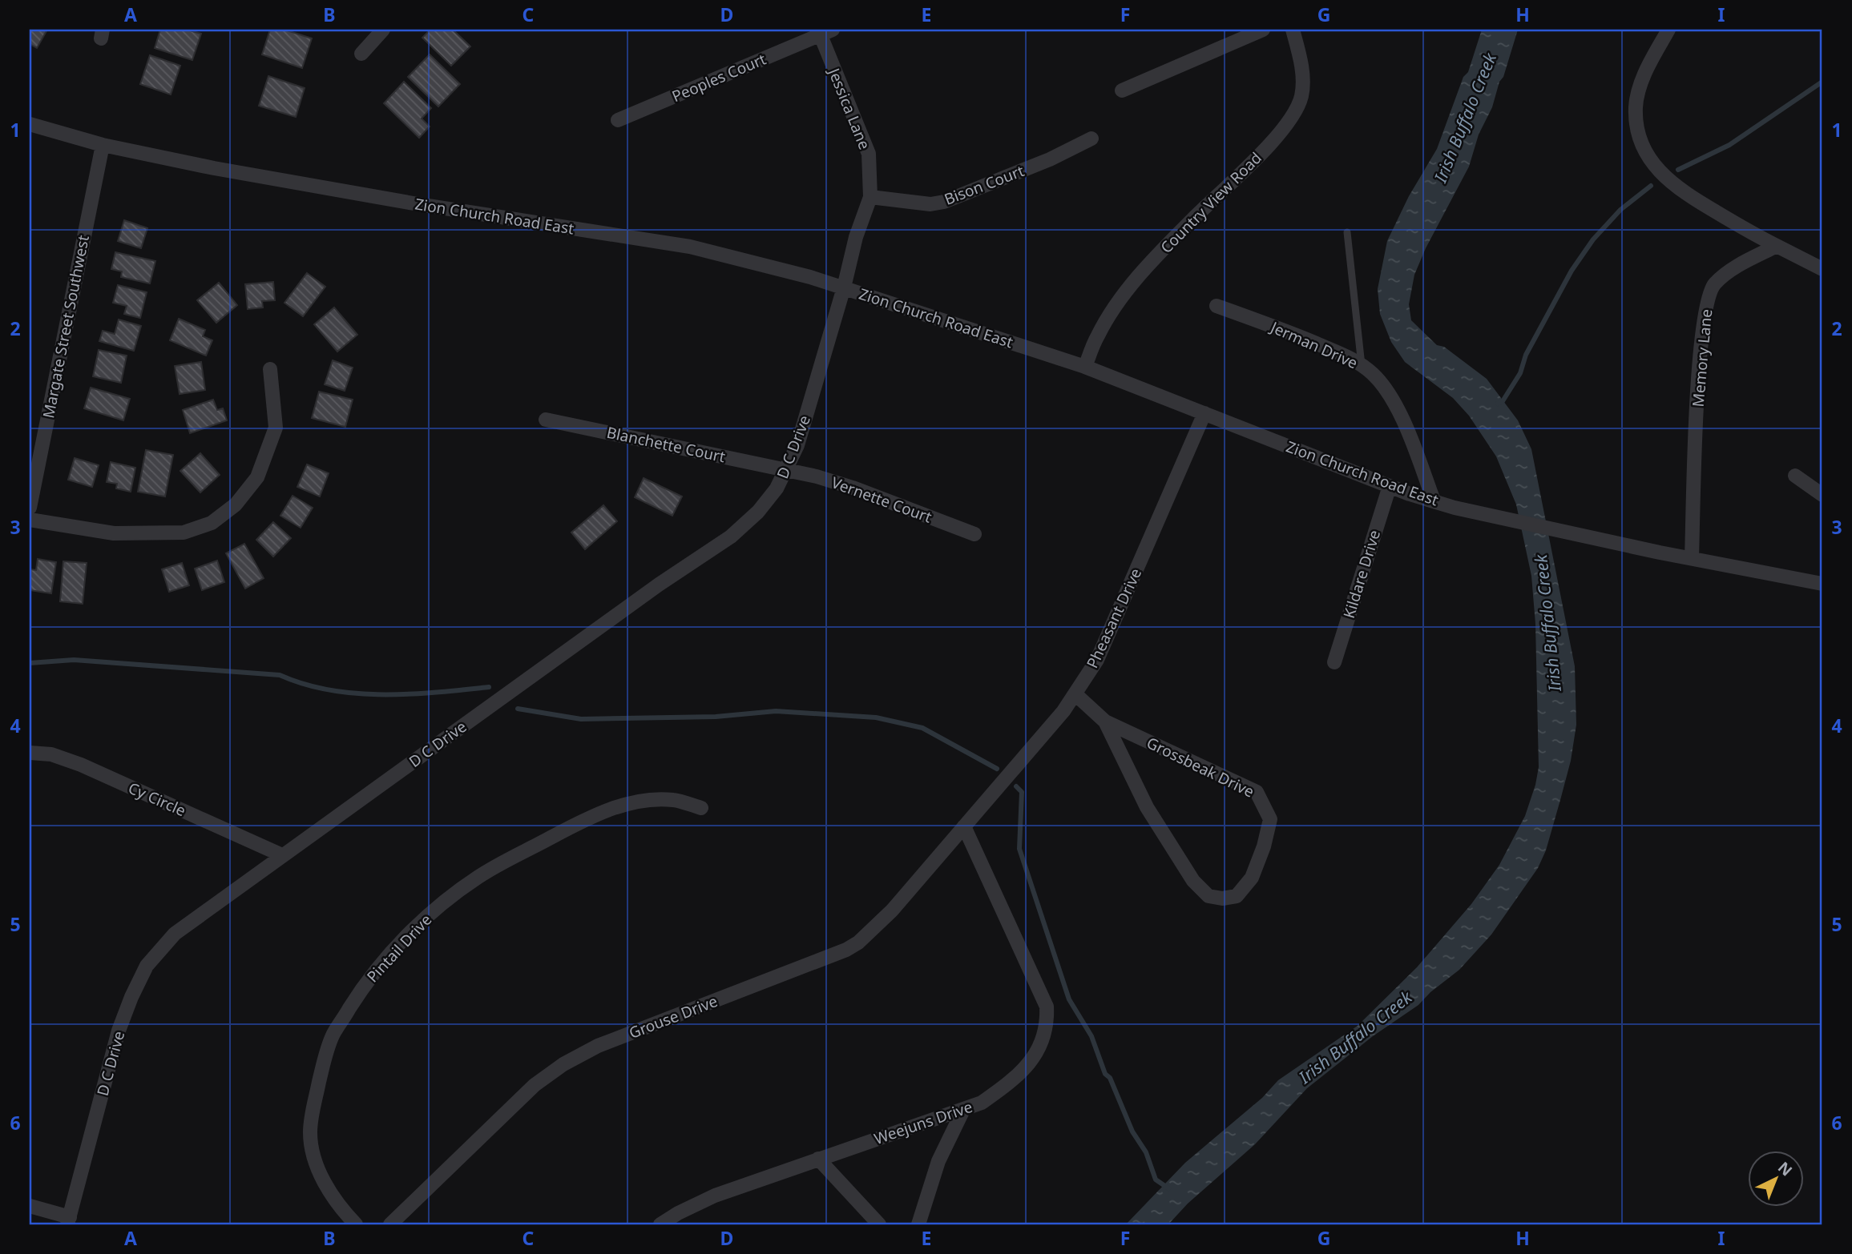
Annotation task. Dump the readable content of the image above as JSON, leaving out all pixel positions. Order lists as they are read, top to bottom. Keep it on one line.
{"streets":{"street":["Peoples Court","Jessica Lane","Bison Court","Country View Road","Zion Church Road East","Margate Street Southwest","Jerman Drive","Memory Lane","Blanchette Court","D C Drive","Vernette Court","Kildare Drive","Pheasant Drive","Grossbeak Drive","Cy Circle","Pintail Drive","Grouse Drive","Weejuns Drive"]},"crossings":[["Peoples Court","Jessica Lane"],["Jessica Lane","Bison Court"],["Jessica Lane","Zion Church Road East"],["Jessica Lane","D C Drive"],["Country View Road","Zion Church Road East"],["Zion Church Road East","Margate Street Southwest"],["Zion Church Road East","Jerman Drive"],["Zion Church Road East","Memory Lane"],["Zion Church Road East","D C Drive"],["Zion Church Road East","Kildare Drive"],["Zion Church Road East","Pheasant Drive"],["Blanchette Court","D C Drive"],["Blanchette Court","Vernette Court"],["D C Drive","Vernette Court"],["D C Drive","Cy Circle"],["Pheasant Drive","Grossbeak Drive"],["Pheasant Drive","Grouse Drive"],["Pheasant Drive","Weejuns Drive"],["Grouse Drive","Weejuns Drive"]],"water":["Irish Buffalo Creek"],"north":"top right","grid":{"columns":["A","B","C","D","E","F","G","H","I"],"rows":["1","2","3","4","5","6"]}}
